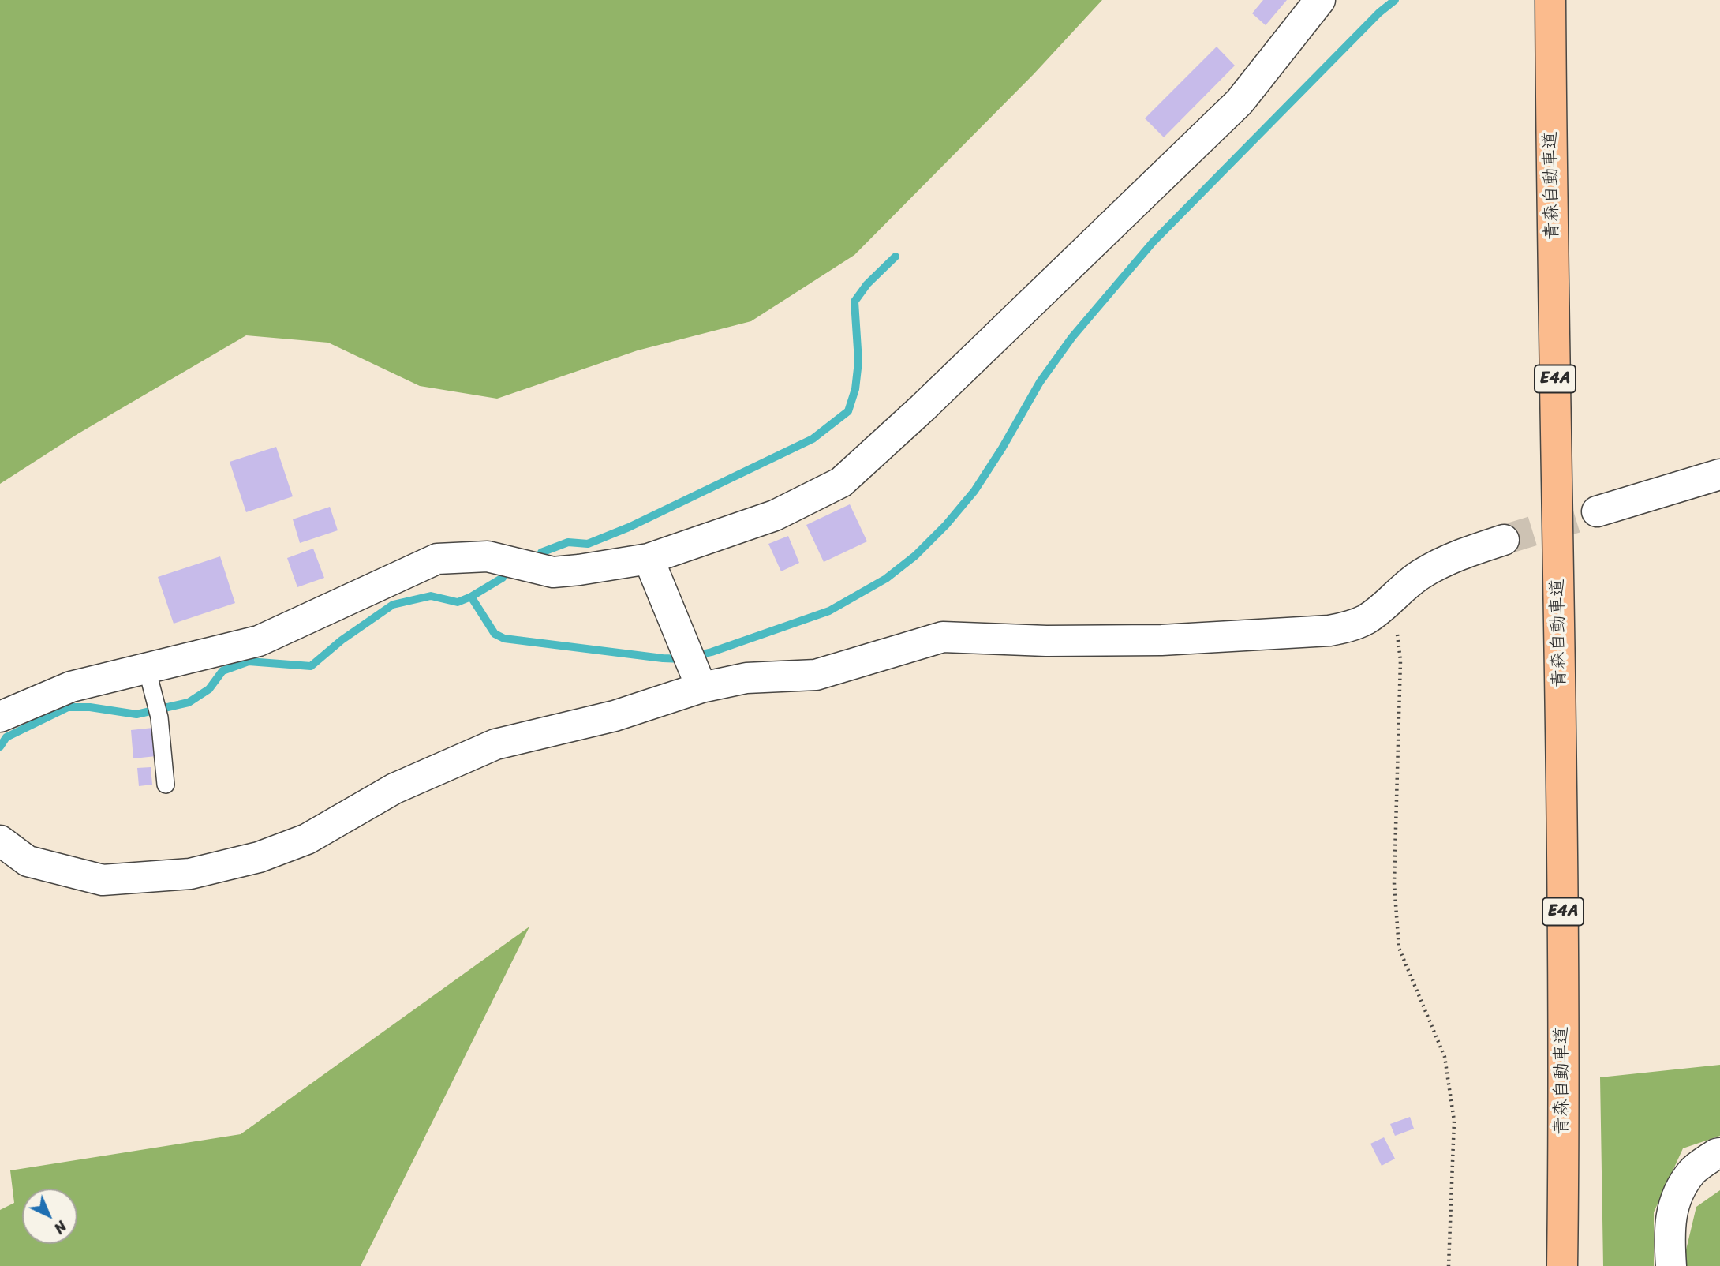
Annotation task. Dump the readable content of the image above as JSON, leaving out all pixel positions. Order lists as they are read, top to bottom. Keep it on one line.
{"streets":{"highway":["青森自動車道","E4A"]},"north":"bottom right"}
